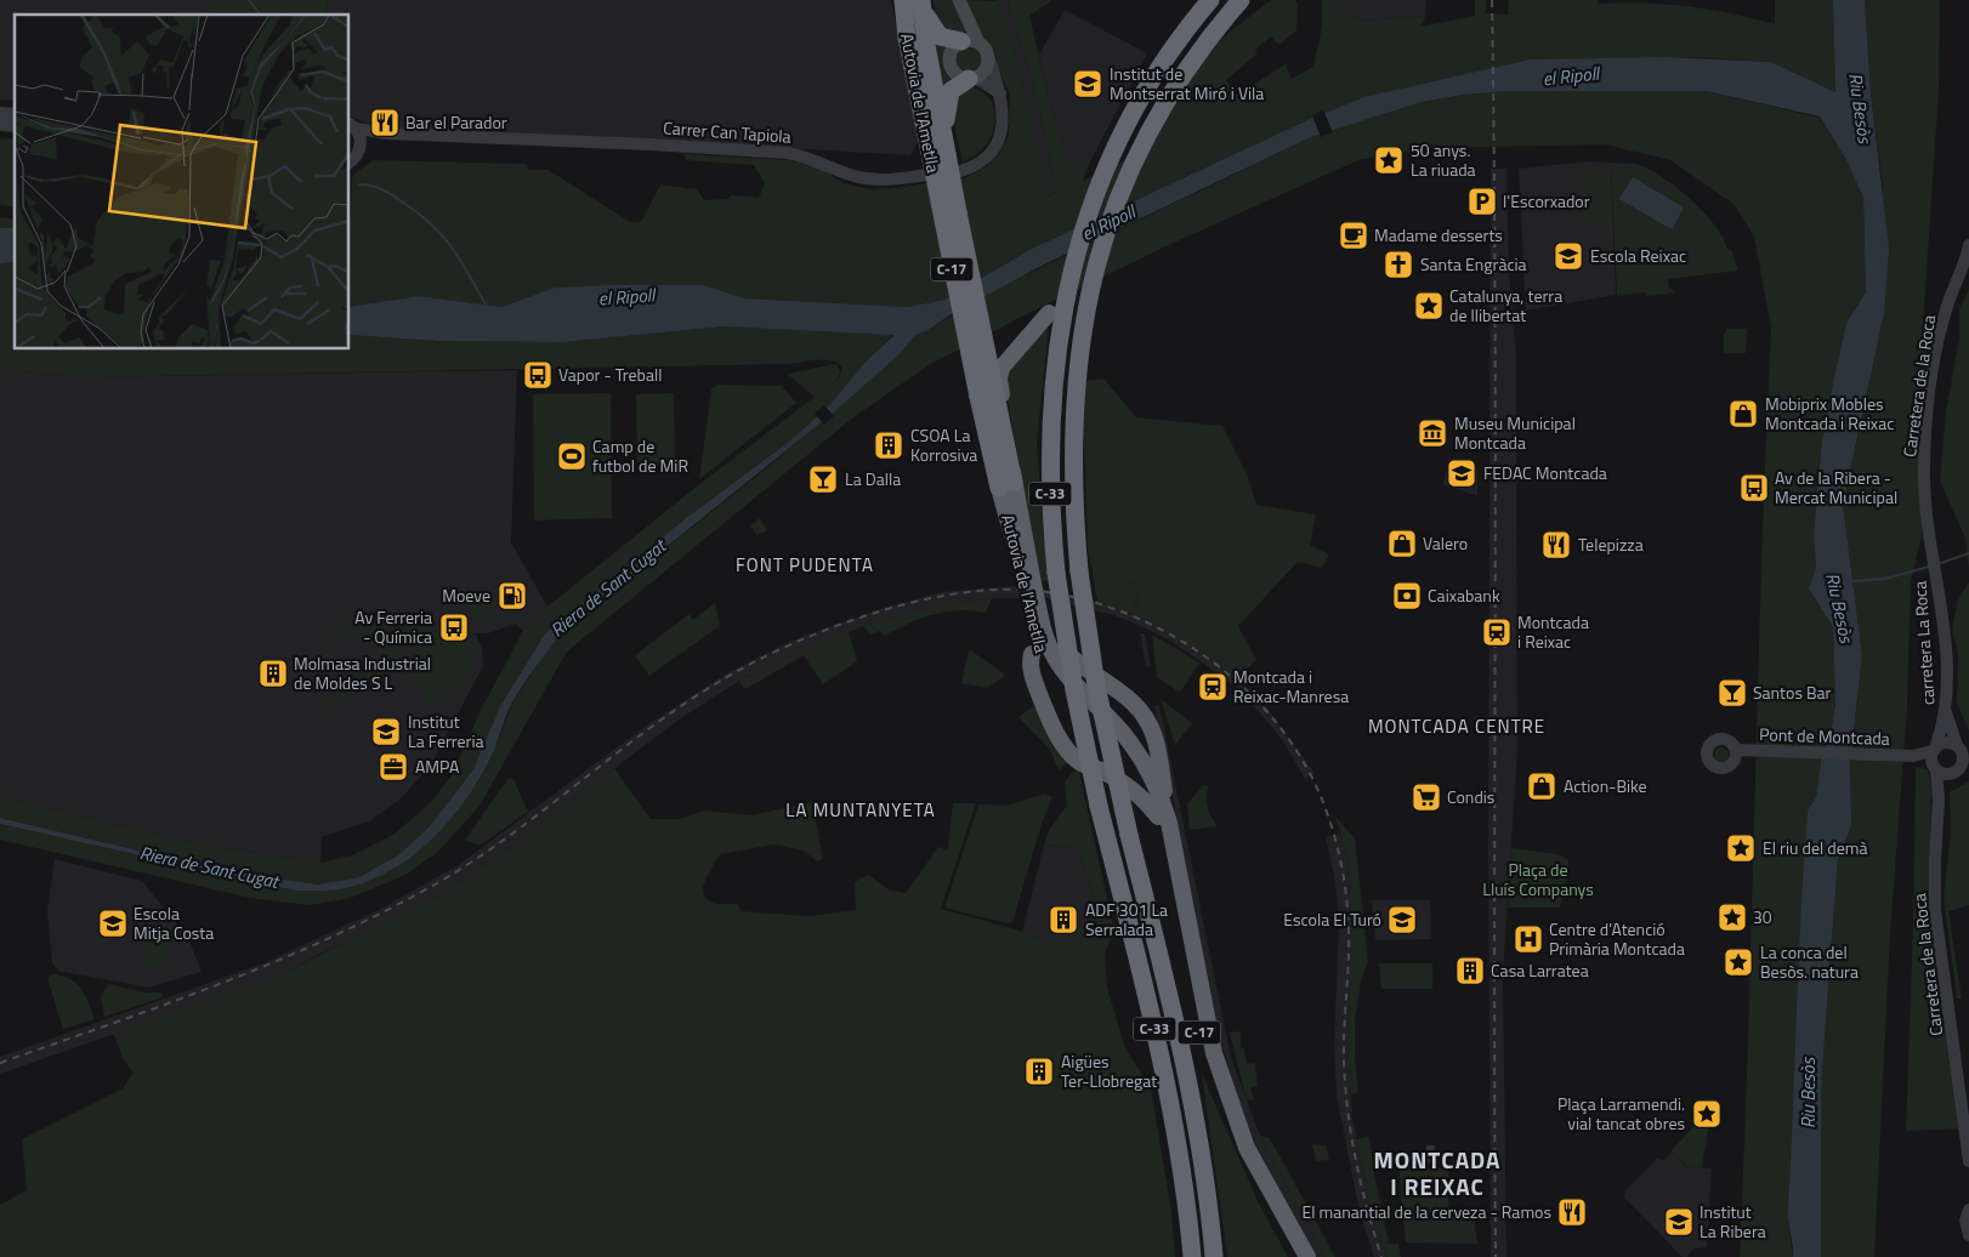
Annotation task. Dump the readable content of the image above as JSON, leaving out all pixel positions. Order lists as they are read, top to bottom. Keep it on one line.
{"streets":{"highway":["Autovia de l'Ametlla","C-17","C-33"],"street":["Carrer Can Tapiola","Carretera de la Roca","carretera La Roca","Pont de Montcada"]},"crossings":[["Autovia de l'Ametlla","C-17"],["Carretera de la Roca","carretera La Roca"],["Carretera de la Roca","Pont de Montcada"],["carretera La Roca","Pont de Montcada"]],"districts":["FONT PUDENTA","MONTCADA CENTRE","LA MUNTANYETA","MONTCADA I REIXAC"],"water":["el Ripoll","Riu Besòs","Riera de Sant Cugat"],"parks":["Plaça de Lluís Companys"],"places":{"school or university":["Institut de Montserrat Miró i Vila","Escola Reixac","FEDAC Montcada","Institut La Ferreria","Escola El Turó","Escola Mitja Costa","Institut La Ribera"],"restaurant":["Bar el Parador","Telepizza","El manantial de la cerveza - Ramos"],"place":["50 anys. La riuada","Catalunya, terra de llibertat","El riu del demà","30","La conca del Besòs. natura","Plaça Larramendi. vial tancat obres"],"parking":["l'Escorxador"],"cafe":["Madame desserts"],"church":["Santa Engràcia"],"bus stop":["Vapor - Treball","Av de la Ribera - Mercat Municipal","Av Ferreria - Química"],"shop":["Mobiprix Mobles Montcada i Reixac","Valero","Action-Bike"],"museum":["Museu Municipal Montcada"],"building":["CSOA La Korrosiva","Molmasa Industrial de Moldes S L","ADF 301 La Serralada","Casa Larratea","Aigües Ter-Llobregat"],"sports":["Camp de futbol de MiR"],"bar":["La Dalla","Santos Bar"],"fuel station":["Moeve"],"bank":["Caixabank"],"station":["Montcada i Reixac","Montcada i Reixac-Manresa"],"office":["AMPA"],"supermarket":["Condis"],"hospital":["Centre d'Atenció Primària Montcada"]}}
